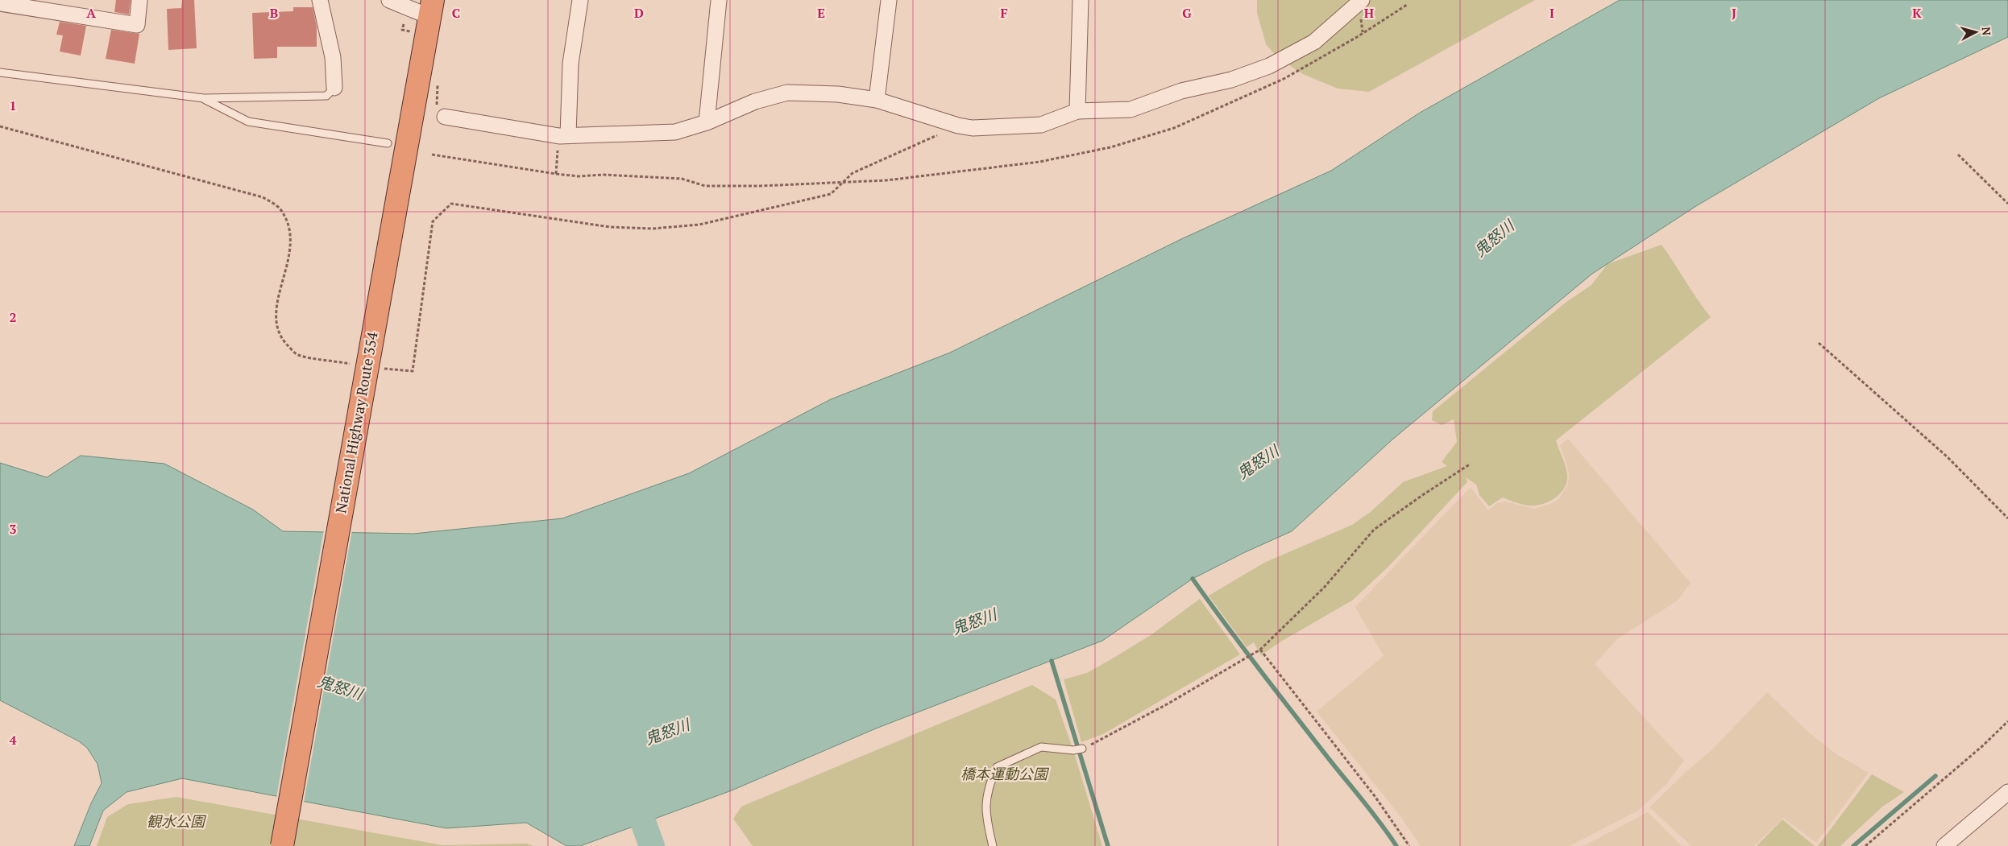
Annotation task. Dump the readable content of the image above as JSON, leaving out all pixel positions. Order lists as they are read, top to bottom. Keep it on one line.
{"streets":{"highway":["National Highway Route 354"]},"water":["鬼怒川"],"parks":["橋本運動公園","観水公園"],"north":"right","grid":{"columns":["A","B","C","D","E","F","G","H","I","J","K"],"rows":["1","2","3","4"]}}
